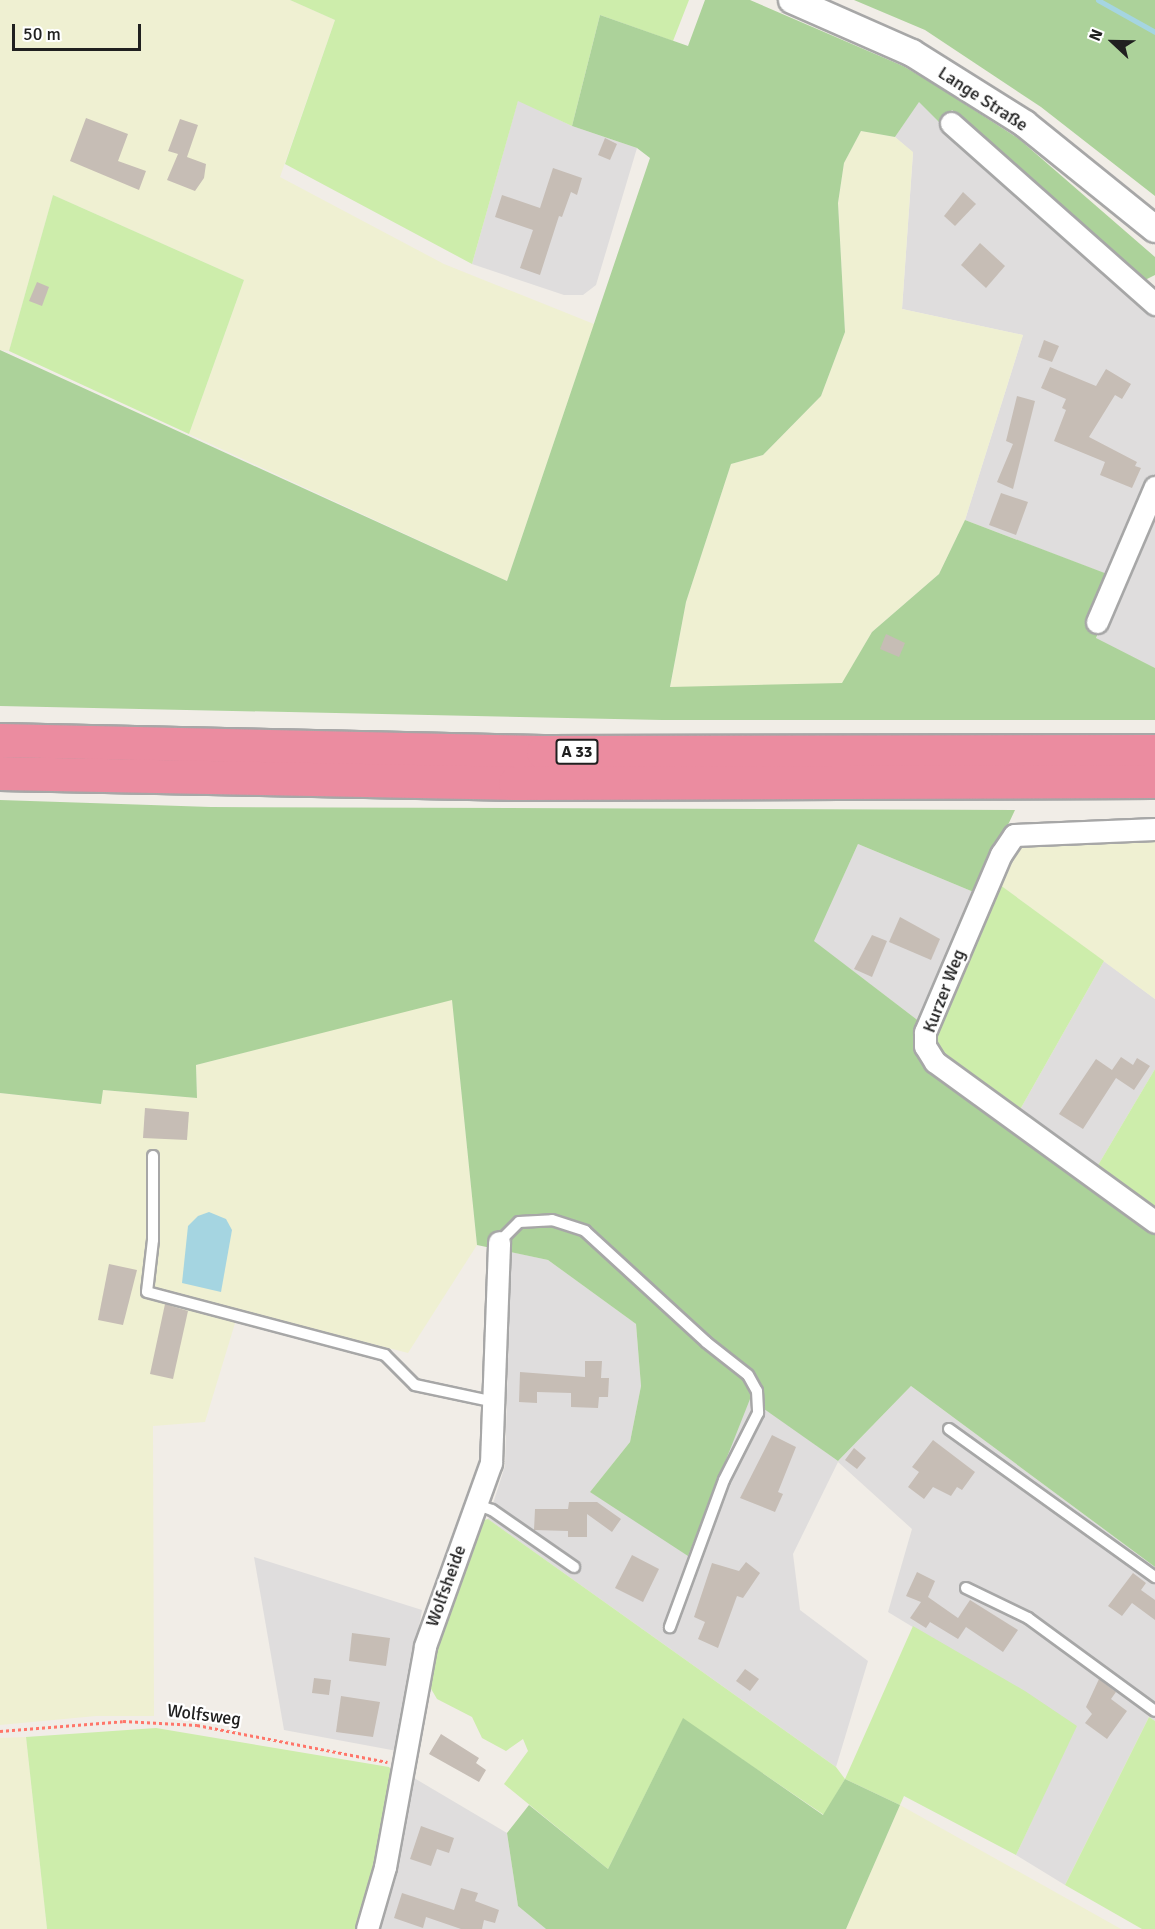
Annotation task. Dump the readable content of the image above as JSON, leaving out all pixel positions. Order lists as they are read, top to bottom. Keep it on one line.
{"streets":{"highway":["A 33"],"street":["Lange Straße","Kurzer Weg","Wolfsheide"],"path":["Wolfsweg"]},"crossings":[["Wolfsheide","Wolfsweg"]],"scale_bar":"50 m","north":"left"}
